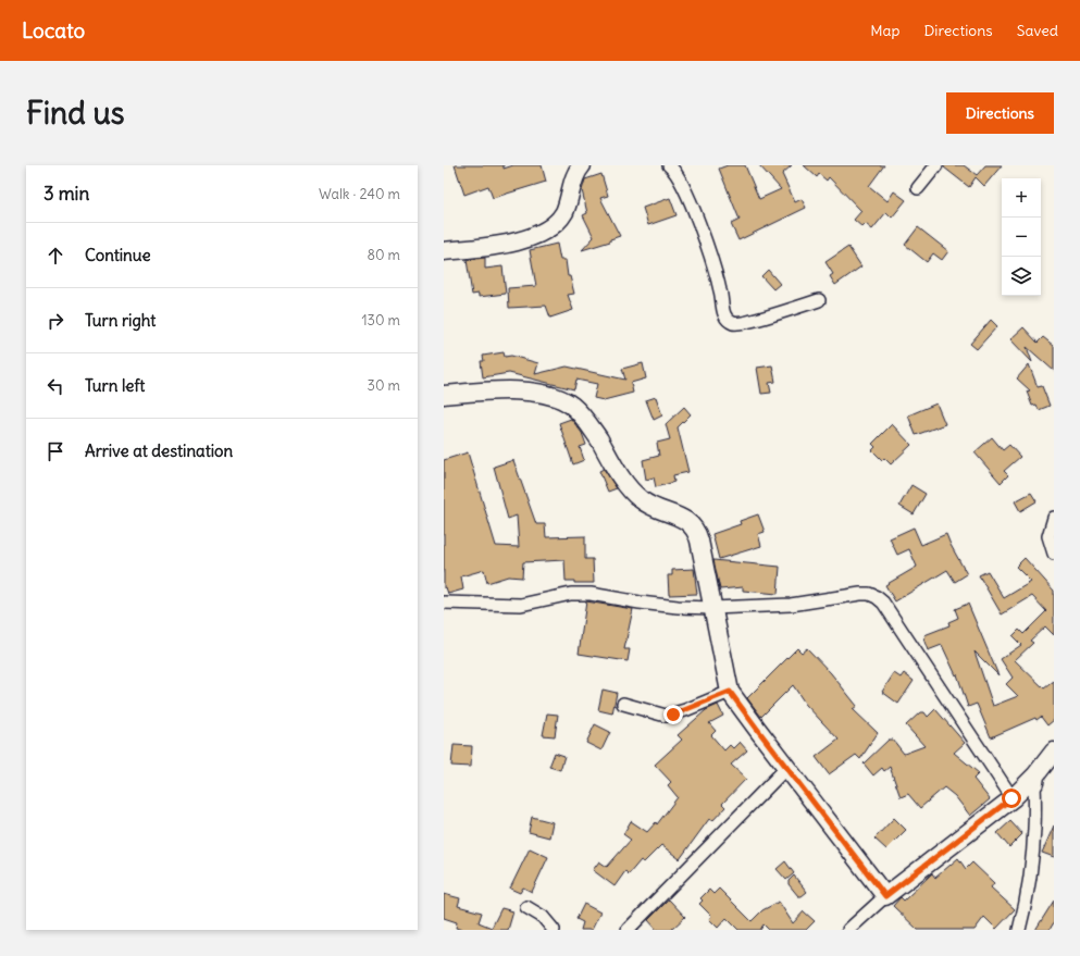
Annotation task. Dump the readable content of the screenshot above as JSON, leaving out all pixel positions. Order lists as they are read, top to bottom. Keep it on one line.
{"page":{"header":"Locato","nav":["Map","Directions","Saved"],"buttons":"Directions","title":"Find us","heading":["3 min","Walk · 240 m"],"map_buttons":["+","−"],"list":[["Continue","80 m"],["Turn right","130 m"],["Turn left","30 m"],"Arrive at destination"]}}
